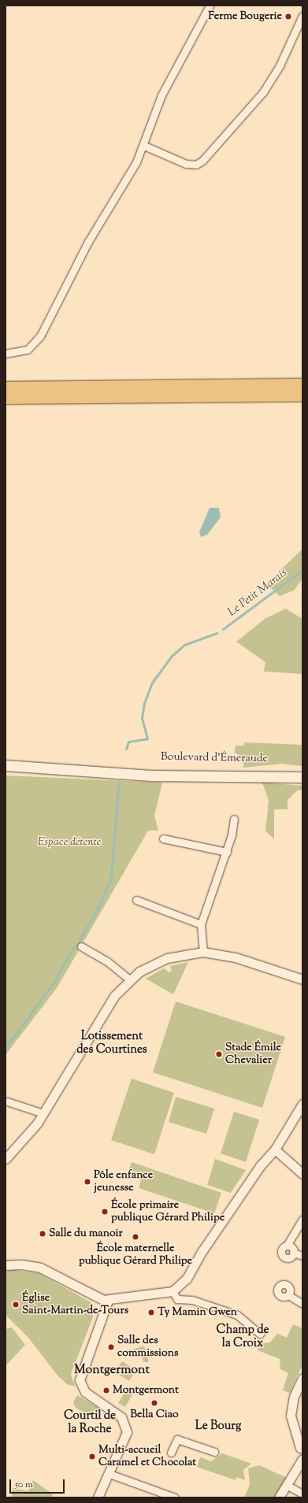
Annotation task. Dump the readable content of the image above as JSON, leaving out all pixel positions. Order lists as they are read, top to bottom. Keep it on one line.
{"streets":{"main road":["Boulevard d'Émeraude"]},"districts":["Lotissement des Courtines","Champ de la Croix","Montgermont","Courtil de la Roche","Le Bourg"],"water":["Le Petit Marais"],"parks":["Espace détente"],"places":["Ferme Bougerie","Stade Émile Chevalier","Pôle enfance jeunesse","École primaire publique Gérard Philipe","Salle du manoir","École maternelle publique Gérard Philipe","Église Saint-Martin-de-Tours","Ty Mamin Gwen","Salle des commissions","Montgermont","Bella Ciao","Multi-accueil Caramel et Chocolat"],"scale_bar":"50 m"}
